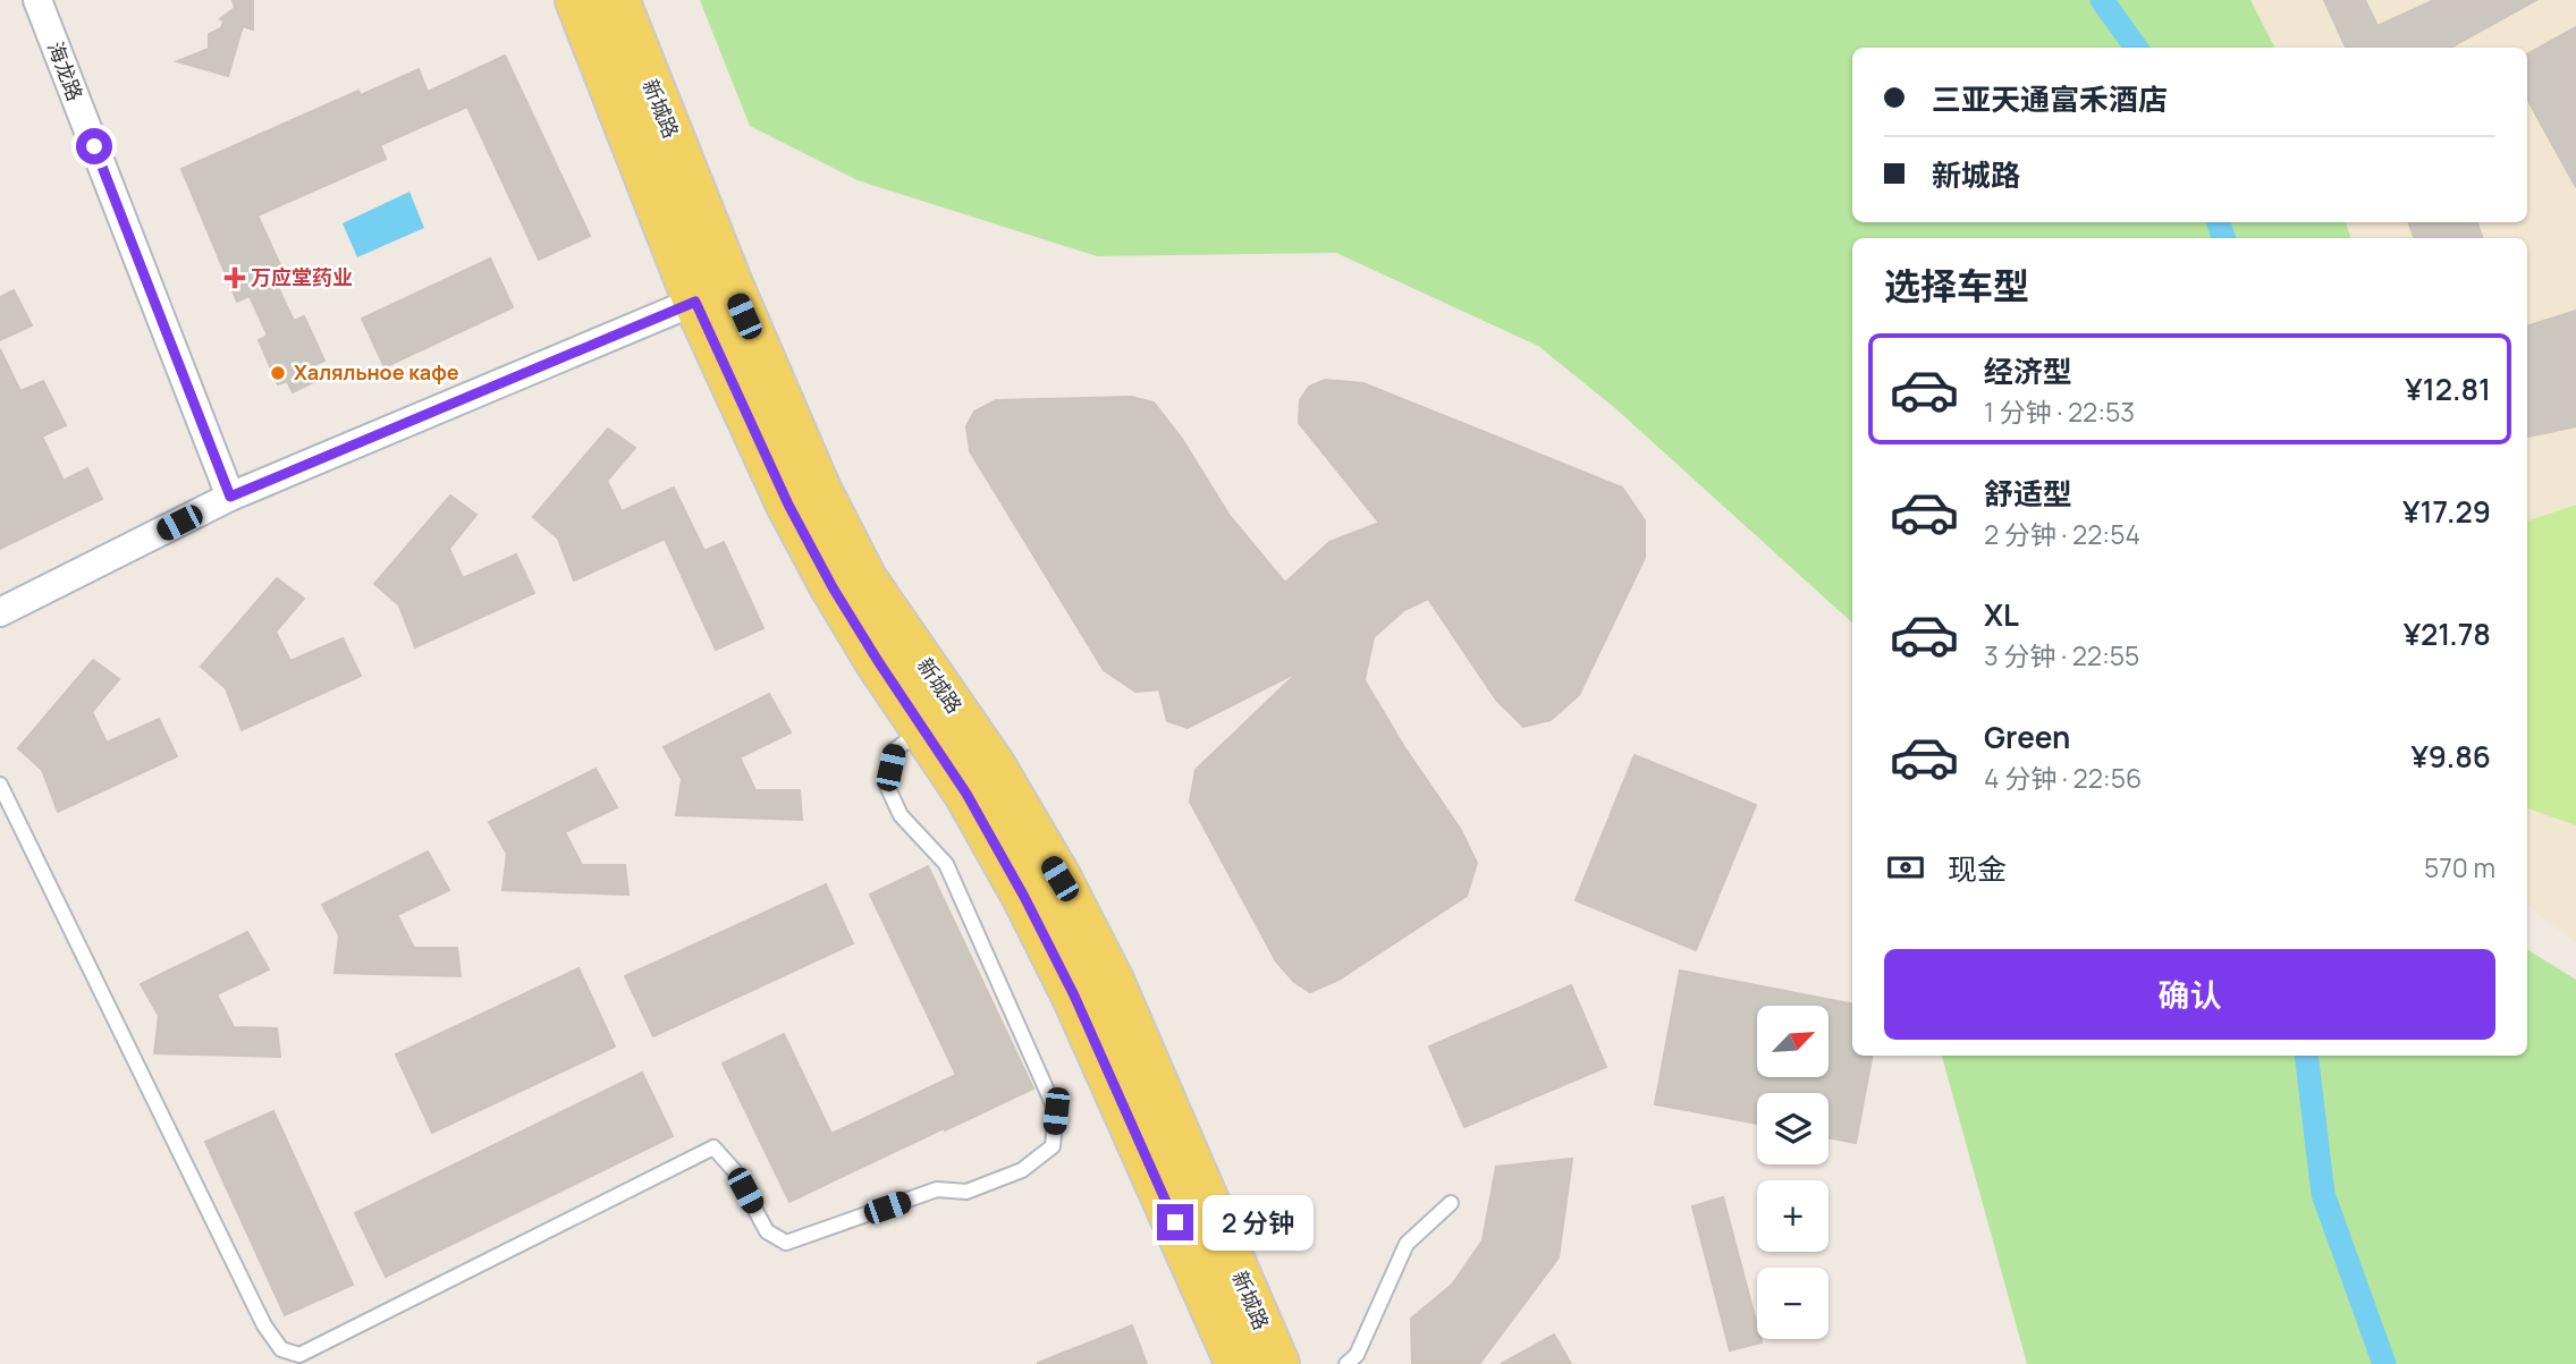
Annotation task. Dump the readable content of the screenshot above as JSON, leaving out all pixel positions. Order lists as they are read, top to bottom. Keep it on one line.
{"streets":{"main road":["新城路"],"street":["海龙路"]},"places":{"health":["万应堂药业"],"other":["Халяльное кафе"]},"north":"top right","page":{"banner":["三亚天通富禾酒店","新城路"],"heading":"选择车型","list":[{"name":"经济型","note":"1 分钟 · 22:53","value":"¥12.81"},{"name":"舒适型","note":"2 分钟 · 22:54","value":"¥17.29"},{"name":"XL","note":"3 分钟 · 22:55","value":"¥21.78"},{"name":"Green","note":"4 分钟 · 22:56","value":"¥9.86"}],"pay":["现金","570 m"],"buttons":"确认","map_buttons":["+","−"],"bubble":"2 分钟"}}
